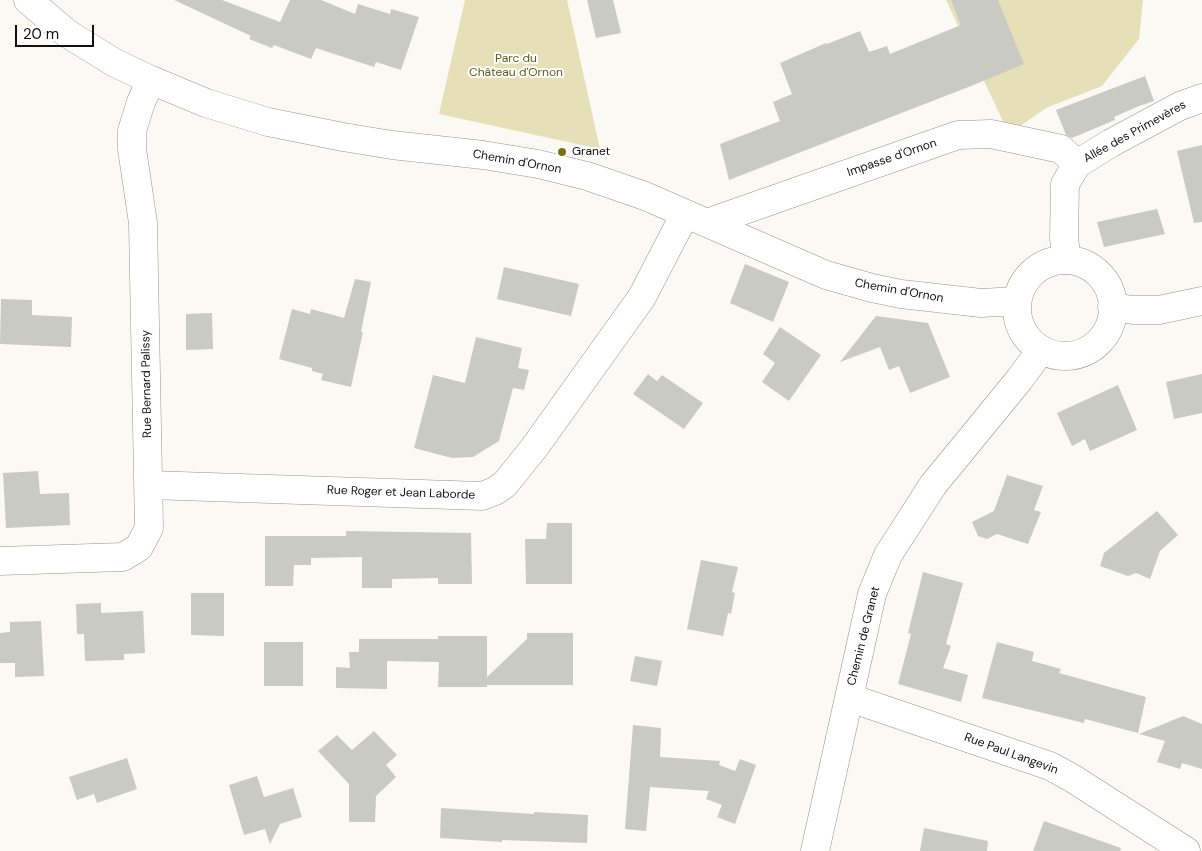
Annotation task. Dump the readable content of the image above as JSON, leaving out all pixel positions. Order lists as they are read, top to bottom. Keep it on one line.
{"streets":{"street":["Allée des Primevères","Impasse d'Ornon","Chemin d'Ornon","Rue Bernard Palissy","Rue Roger et Jean Laborde","Chemin de Granet","Rue Paul Langevin"]},"crossings":[["Allée des Primevères","Impasse d'Ornon"],["Allée des Primevères","Chemin d'Ornon"],["Allée des Primevères","Chemin de Granet"],["Impasse d'Ornon","Chemin d'Ornon"],["Impasse d'Ornon","Rue Roger et Jean Laborde"],["Chemin d'Ornon","Rue Bernard Palissy"],["Chemin d'Ornon","Rue Roger et Jean Laborde"],["Chemin d'Ornon","Chemin de Granet"],["Rue Bernard Palissy","Rue Roger et Jean Laborde"],["Chemin de Granet","Rue Paul Langevin"]],"parks":["Parc du Château d'Ornon"],"places":["Granet"],"scale_bar":"20 m"}
